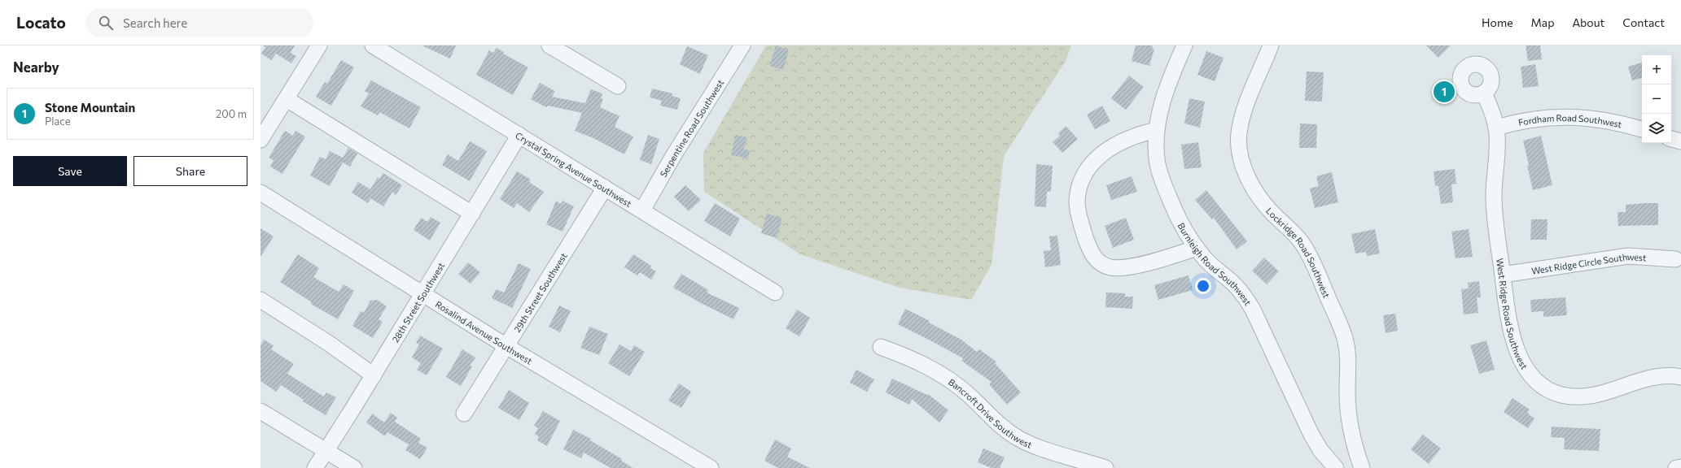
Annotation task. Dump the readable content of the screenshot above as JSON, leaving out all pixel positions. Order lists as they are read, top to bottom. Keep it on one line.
{"streets":{"street":["Fordham Road Southwest","Serpentine Road Southwest","Crystal Spring Avenue Southwest","Lockridge Road Southwest","Burnleigh Road Southwest","West Ridge Circle Southwest","29th Street Southwest","28th Street Southwest","West Ridge Road Southwest","Rosalind Avenue Southwest","Bancroft Drive Southwest"]},"crossings":[["Fordham Road Southwest","West Ridge Road Southwest"],["Serpentine Road Southwest","Crystal Spring Avenue Southwest"],["Crystal Spring Avenue Southwest","29th Street Southwest"],["Crystal Spring Avenue Southwest","28th Street Southwest"],["West Ridge Circle Southwest","West Ridge Road Southwest"],["29th Street Southwest","Rosalind Avenue Southwest"],["28th Street Southwest","Rosalind Avenue Southwest"]],"page":{"header":"Locato","search":"Search here","nav":["Home","Map","About","Contact"],"heading":"Nearby","map_buttons":["+","−"],"pins":"1","list":[{"mark":"1","name":"Stone Mountain","note":"Place","value":"200 m"}],"buttons":["Save","Share"]}}
